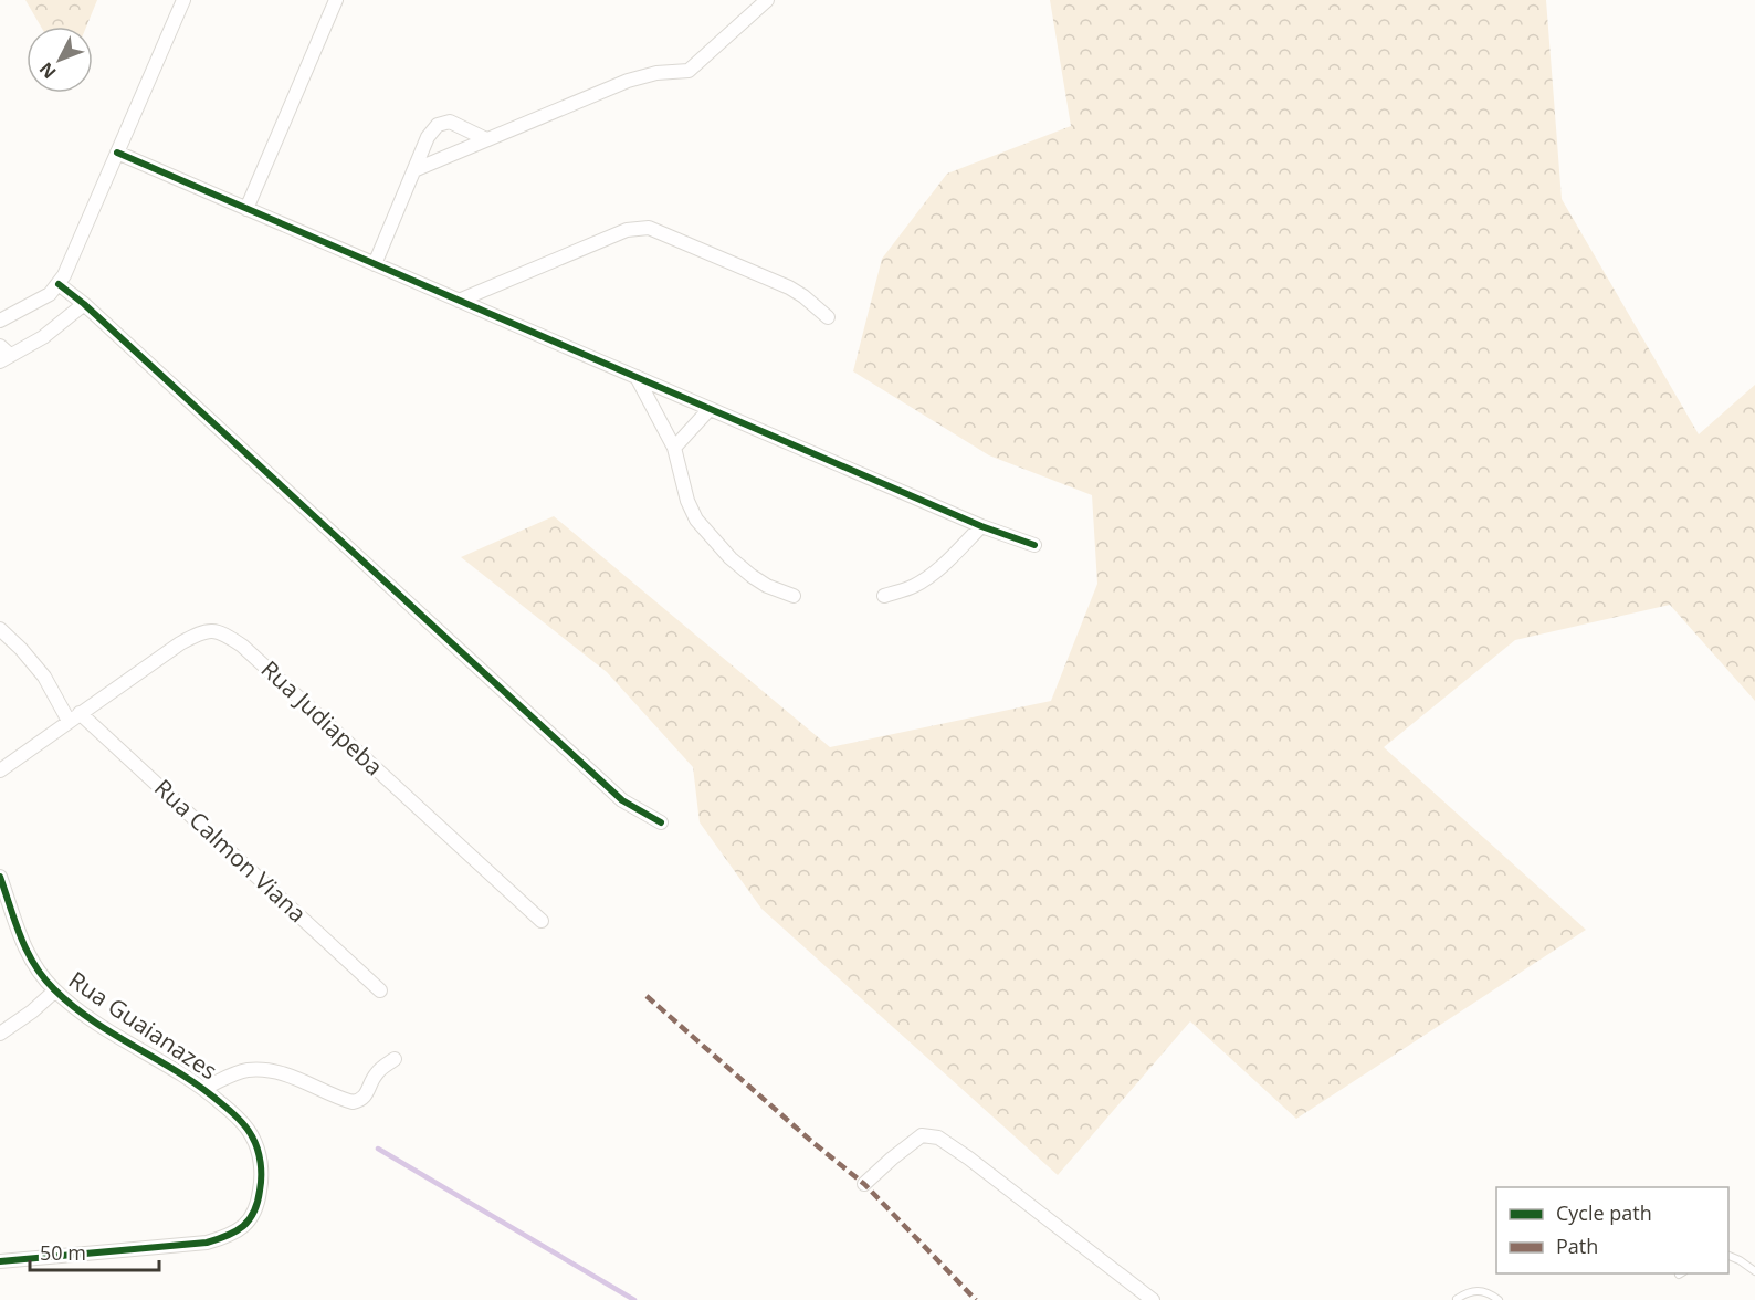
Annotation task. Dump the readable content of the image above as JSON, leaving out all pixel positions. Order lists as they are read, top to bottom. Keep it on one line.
{"streets":{"street":["Rua Judiapeba","Rua Calmon Viana","Rua Guaianazes"]},"crossings":[["Rua Judiapeba","Rua Calmon Viana"]],"legend":["Cycle path","Path"],"scale_bar":"50 m","north":"bottom left"}
